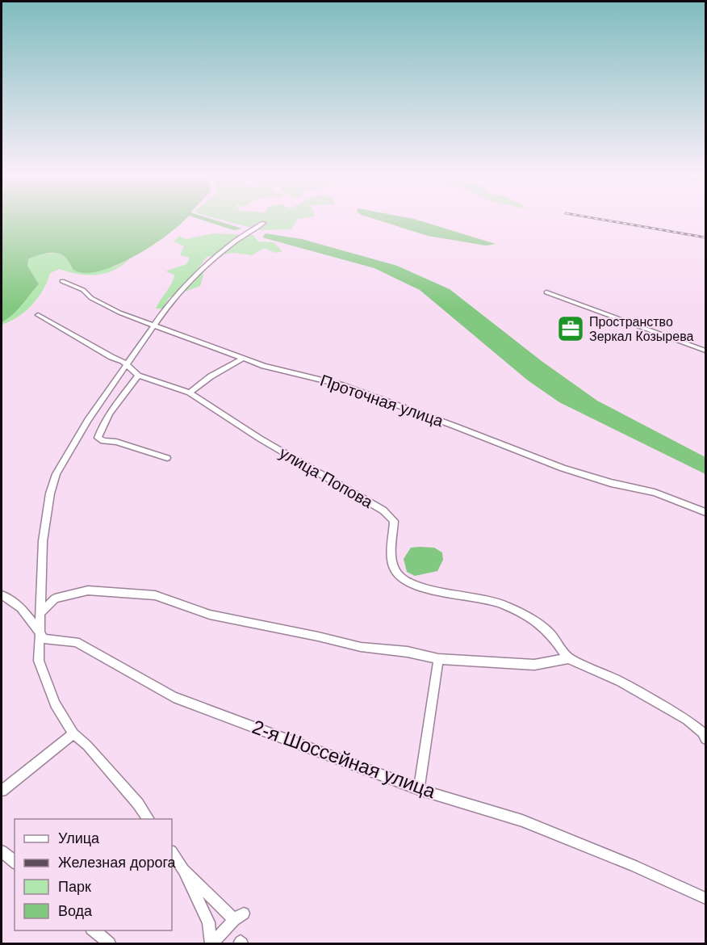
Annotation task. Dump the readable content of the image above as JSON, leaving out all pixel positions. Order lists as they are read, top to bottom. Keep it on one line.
{"streets":{"street":["Проточная улица","улица Попова","2-я Шоссейная улица"]},"places":{"office":["Пространство Зеркал Козырева"]},"legend":["Улица","Железная дорога","Парк","Вода"]}
